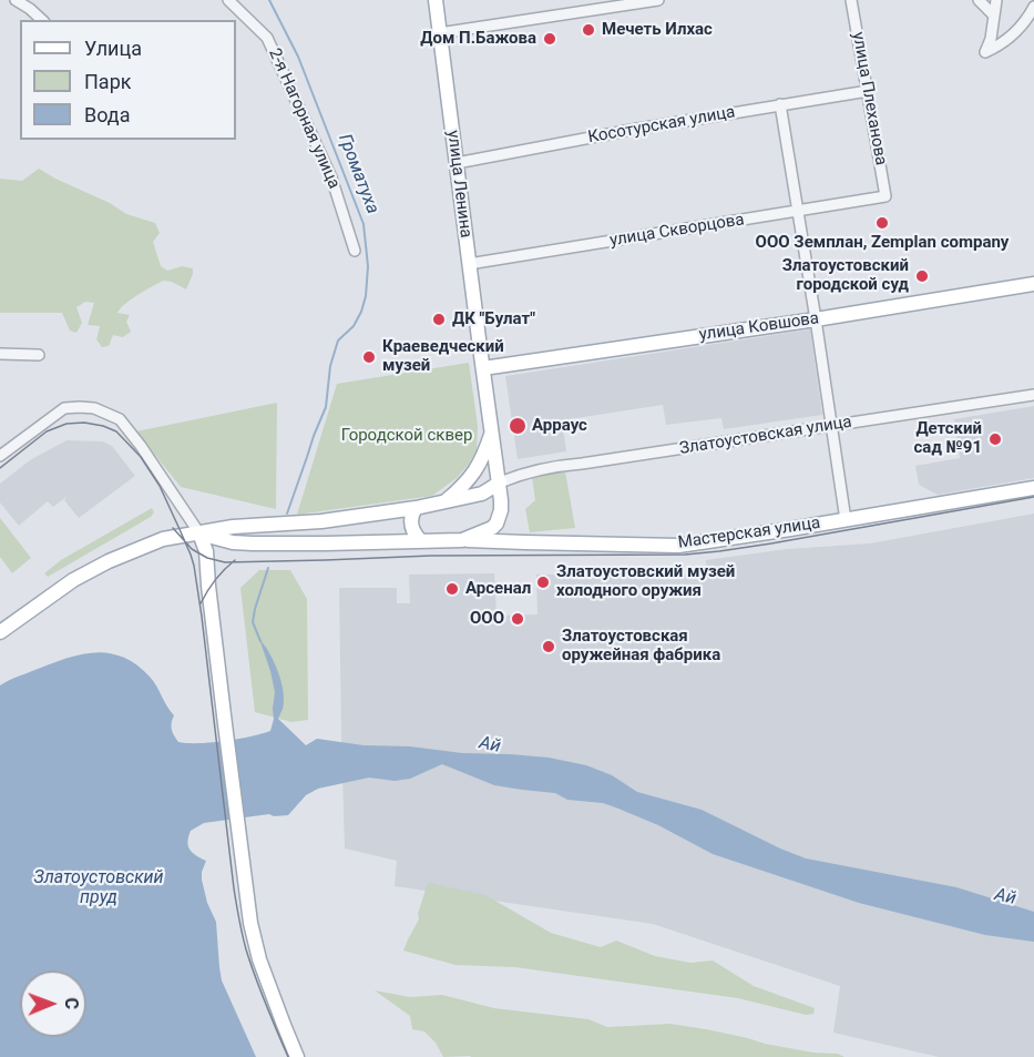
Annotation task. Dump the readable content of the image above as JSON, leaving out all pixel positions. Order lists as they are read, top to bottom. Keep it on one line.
{"streets":{"main road":["улица Ленина","улица Ковшова","Мастерская улица"],"street":["улица Плеханова","2-я Нагорная улица","Косотурская улица","улица Скворцова","Златоустовская улица"]},"crossings":[["улица Плеханова","Косотурская улица"],["улица Плеханова","улица Скворцова"],["Косотурская улица","улица Ленина"],["улица Ленина","улица Скворцова"],["улица Ленина","улица Ковшова"],["улица Ленина","Златоустовская улица"]],"water":["Громатуха","Ай","Златоустовский пруд"],"parks":["Городской сквер"],"places":["Мечеть Илхас","Дом П.Бажова","ООО Земплан, Zemplan company","Златоустовский городской суд","ДК \"Булат\"","Краеведческий музей","Арраус","Детский сад №91","Златоустовский музей холодного оружия","Арсенал","ООО","Златоустовская оружейная фабрика"],"legend":["Улица","Парк","Вода"],"north":"right"}
